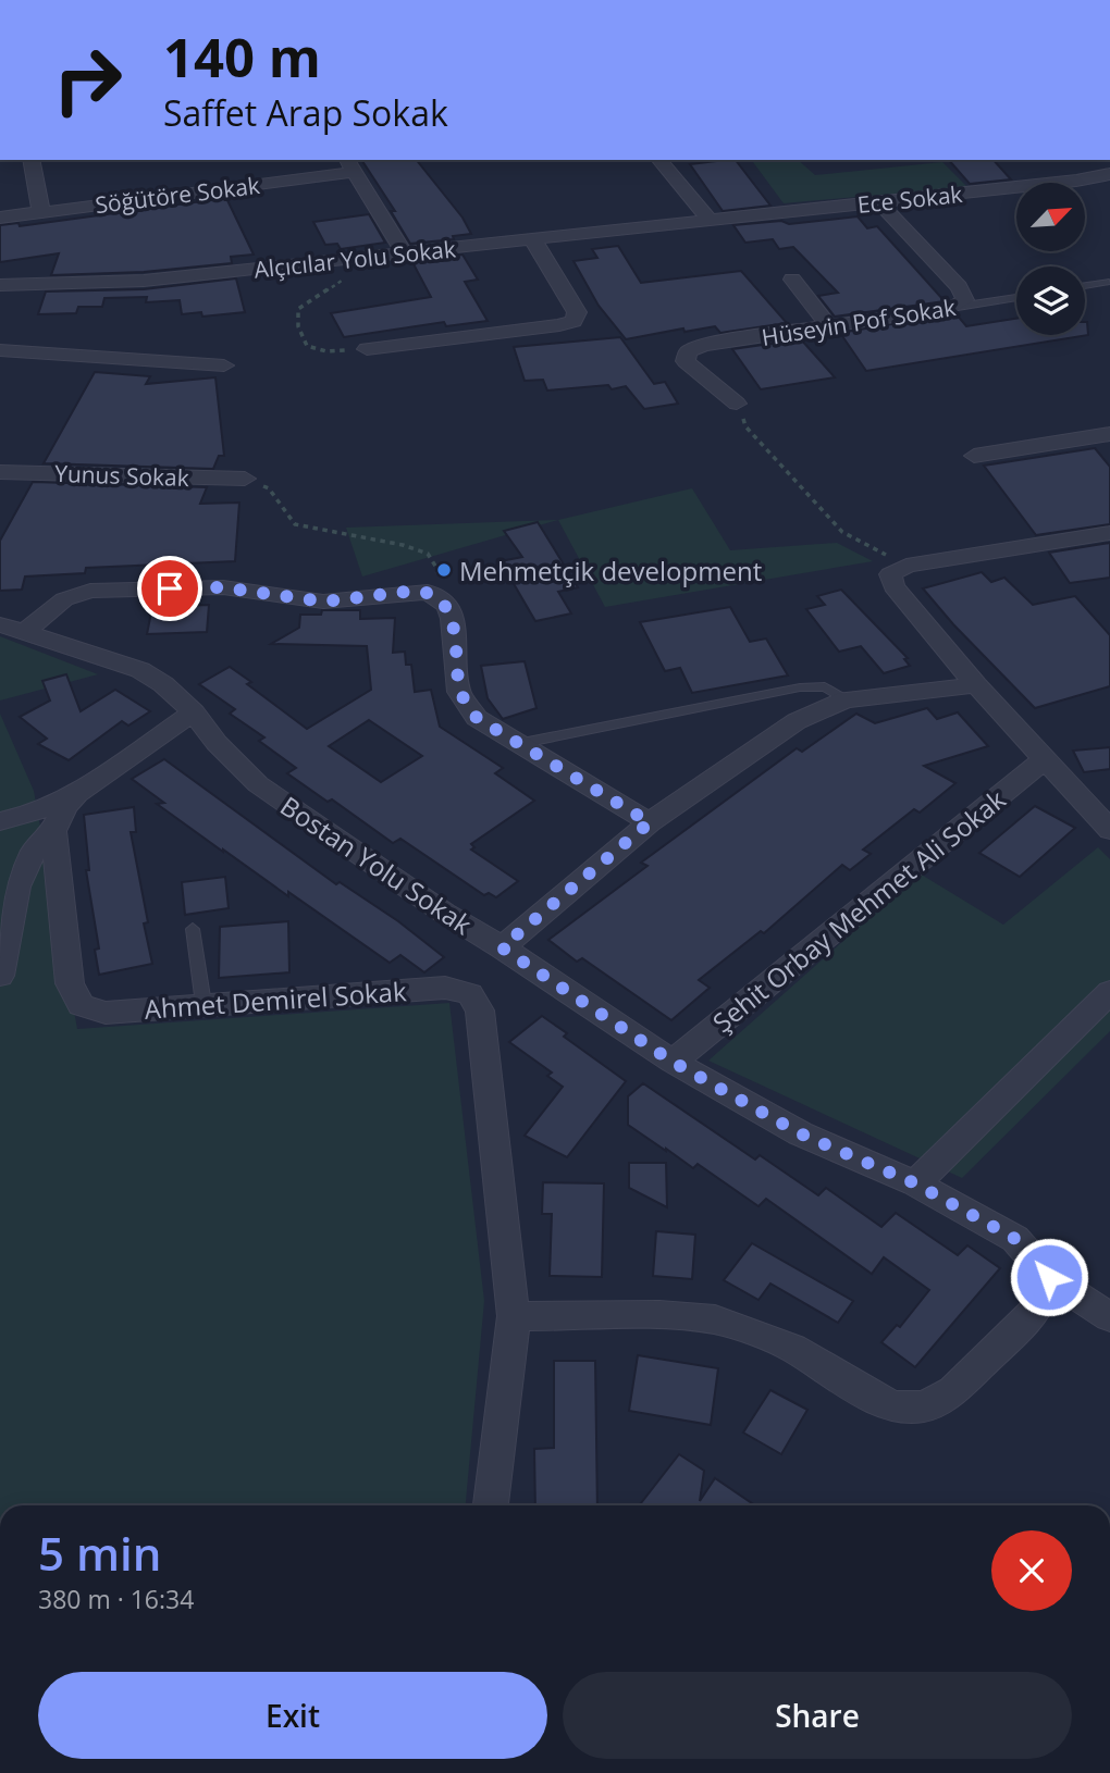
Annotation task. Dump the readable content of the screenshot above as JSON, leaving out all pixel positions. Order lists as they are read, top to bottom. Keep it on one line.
{"streets":{"street":["Söğütöre Sokak","Ece Sokak","Alçıcılar Yolu Sokak","Hüseyin Pof Sokak","Yunus Sokak","Bostan Yolu Sokak","Şehit Orbay Mehmet Ali Sokak","Ahmet Demirel Sokak"]},"crossings":[["Ece Sokak","Alçıcılar Yolu Sokak"],["Bostan Yolu Sokak","Şehit Orbay Mehmet Ali Sokak"]],"places":["Mehmetçik development"],"north":"top right","page":{"turn":["140 m","Saffet Arap Sokak"],"heading":["5 min","380 m · 16:34"],"buttons":["Exit","Share"]}}
